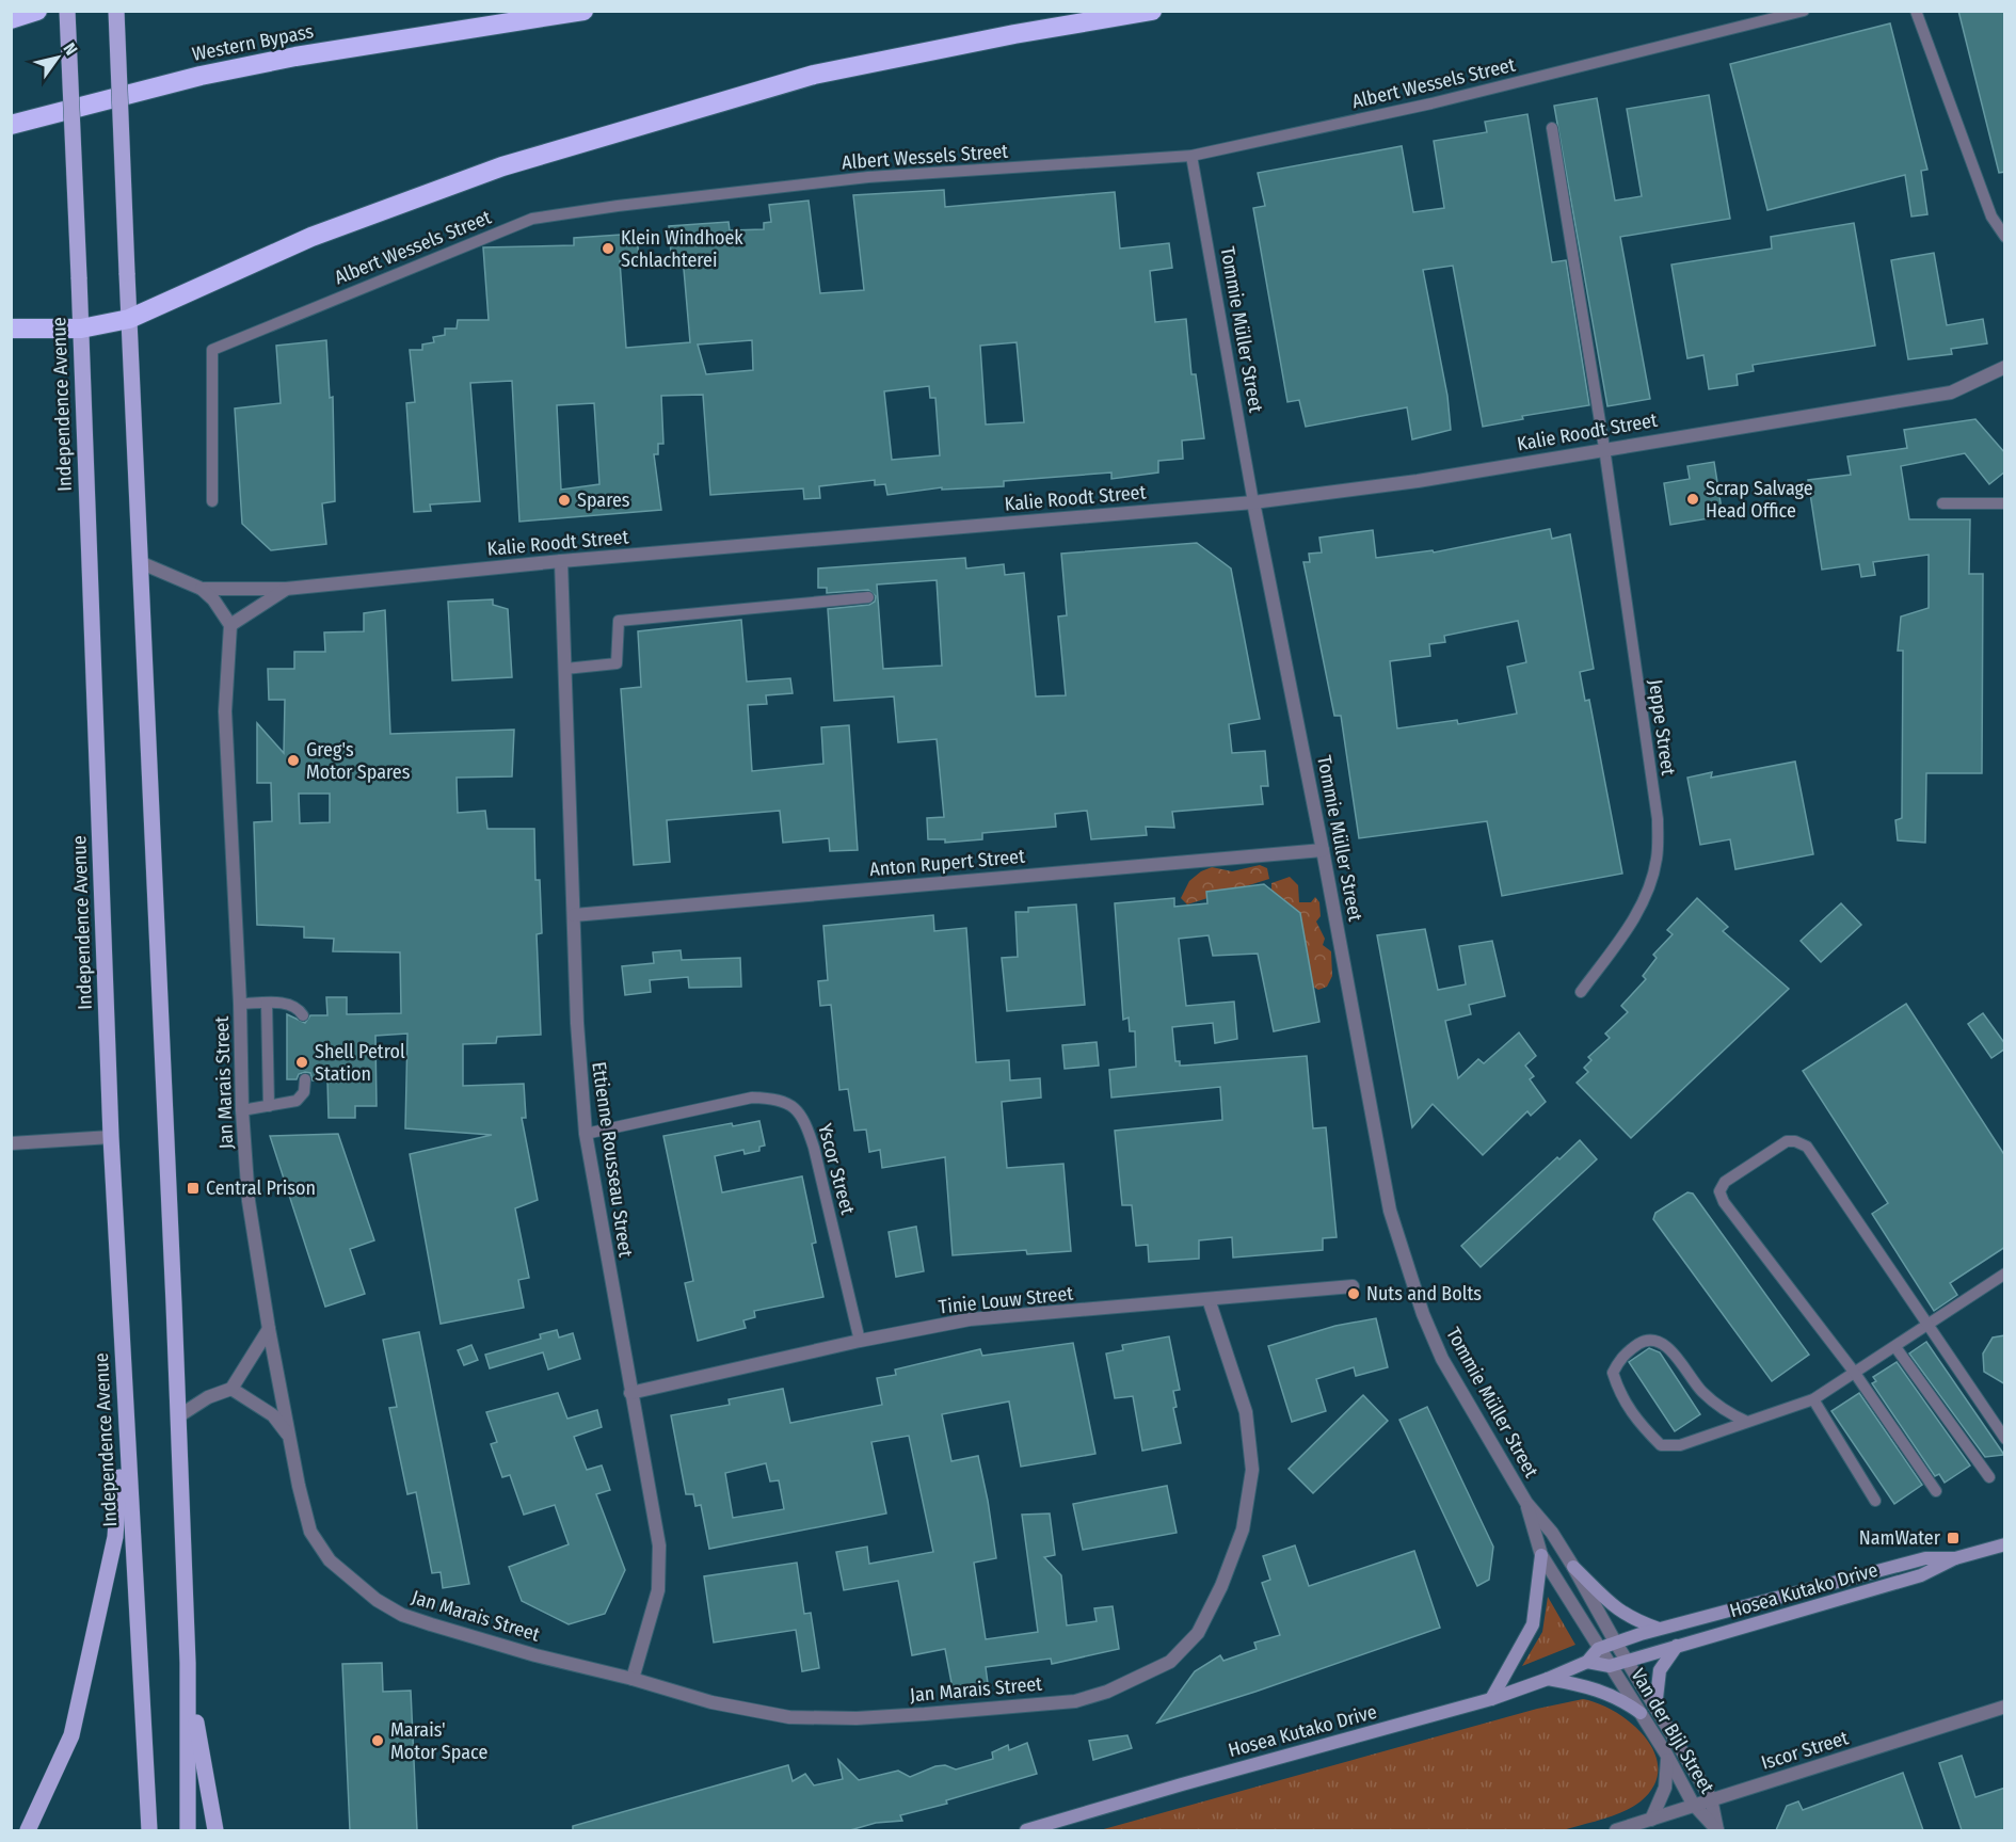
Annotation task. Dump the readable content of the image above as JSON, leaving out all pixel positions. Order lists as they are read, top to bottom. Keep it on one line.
{"streets":{"highway":["Western Bypass"],"main road":["Independence Avenue","Hosea Kutako Drive"],"street":["Tommie Müller Street","Kalie Roodt Street","Anton Rupert Street","Jan Marais Street","Ettienne Rousseau Street","Tinie Louw Street","Van der BIjl Street","Iscor Street"],"lane":["Albert Wessels Street","Jeppe Street","Yscor Street"]},"crossings":[["Albert Wessels Street","Tommie Müller Street"],["Tommie Müller Street","Kalie Roodt Street"],["Tommie Müller Street","Anton Rupert Street"],["Tommie Müller Street","Hosea Kutako Drive"],["Tommie Müller Street","Van der BIjl Street"],["Kalie Roodt Street","Jeppe Street"],["Kalie Roodt Street","Ettienne Rousseau Street"],["Anton Rupert Street","Ettienne Rousseau Street"],["Jan Marais Street","Ettienne Rousseau Street"],["Jan Marais Street","Tinie Louw Street"],["Ettienne Rousseau Street","Yscor Street"],["Ettienne Rousseau Street","Tinie Louw Street"],["Yscor Street","Tinie Louw Street"],["Hosea Kutako Drive","Van der BIjl Street"],["Van der BIjl Street","Iscor Street"]],"places":{"other":["Klein Windhoek Schlachterei","Scrap Salvage Head Office","Spares","Greg's Motor Spares","Shell Petrol Station","Nuts and Bolts","Marais' Motor Space"],"transit":["Central Prison","NamWater"]},"north":"top right"}
